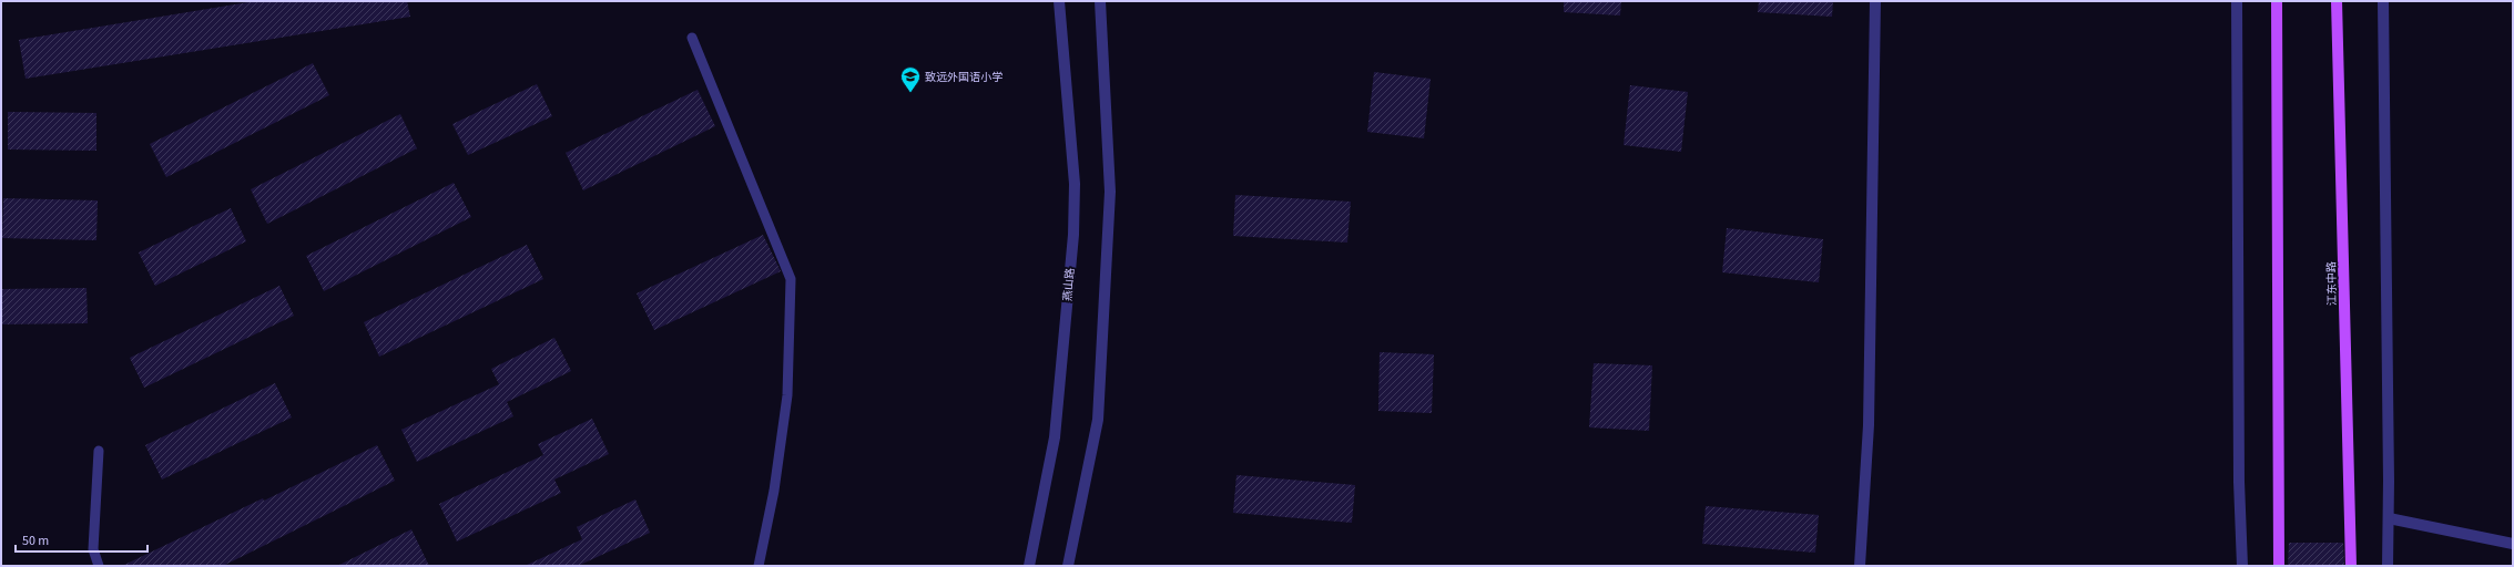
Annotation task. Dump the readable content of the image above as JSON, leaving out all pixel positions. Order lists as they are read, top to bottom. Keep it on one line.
{"streets":{"main road":["江东中路"],"street":["燕山路"]},"places":{"school or university":["致远外国语小学"]},"scale_bar":"50 m"}
